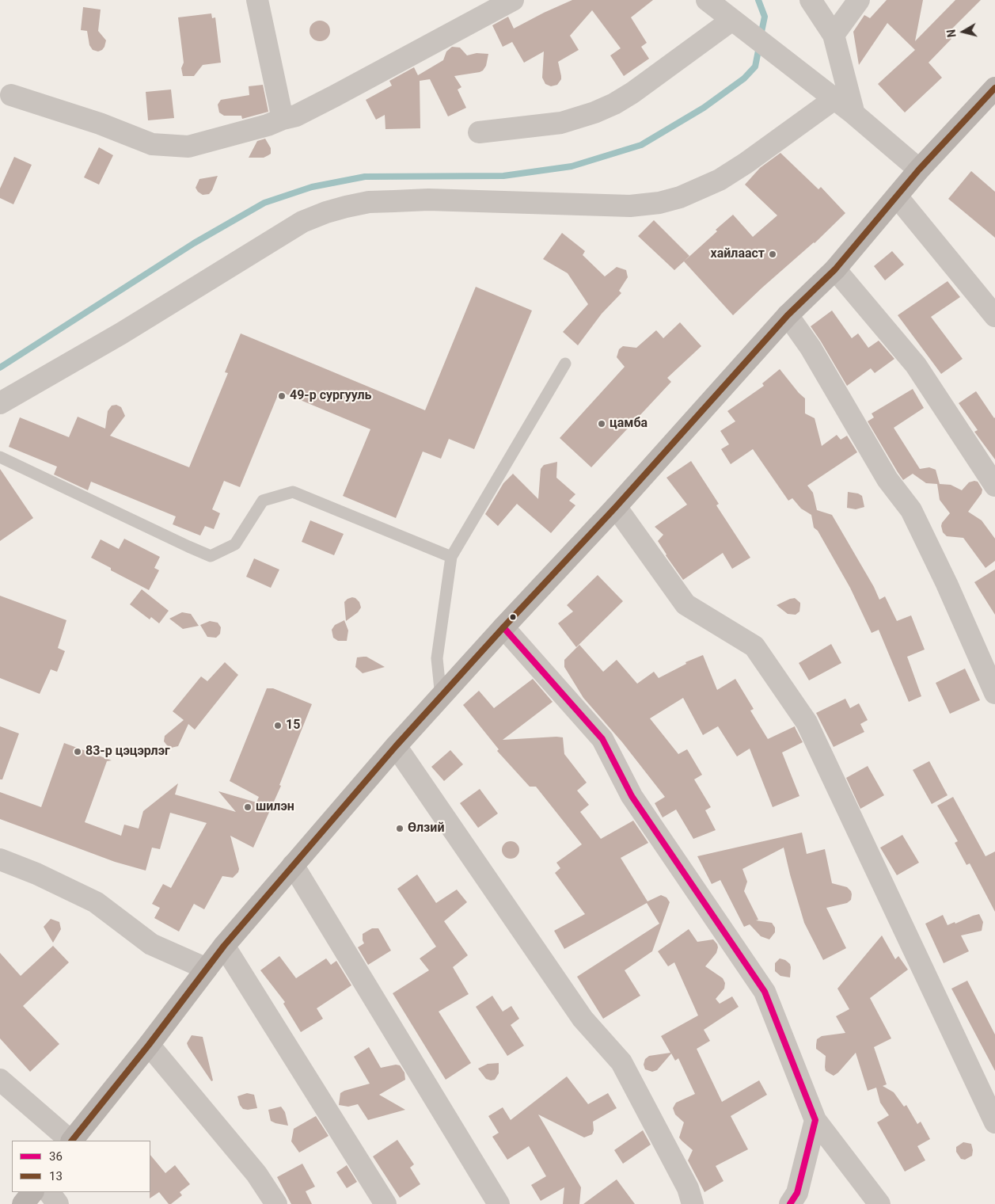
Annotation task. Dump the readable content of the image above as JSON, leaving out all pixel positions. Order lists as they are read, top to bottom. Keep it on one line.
{"places":["хайлааст","49-р сургууль","цамба","15","83-р цэцэрлэг","шилэн","Өлзий"],"lines":["transit line 13","transit line 36"],"legend":["36","13"],"north":"left"}
